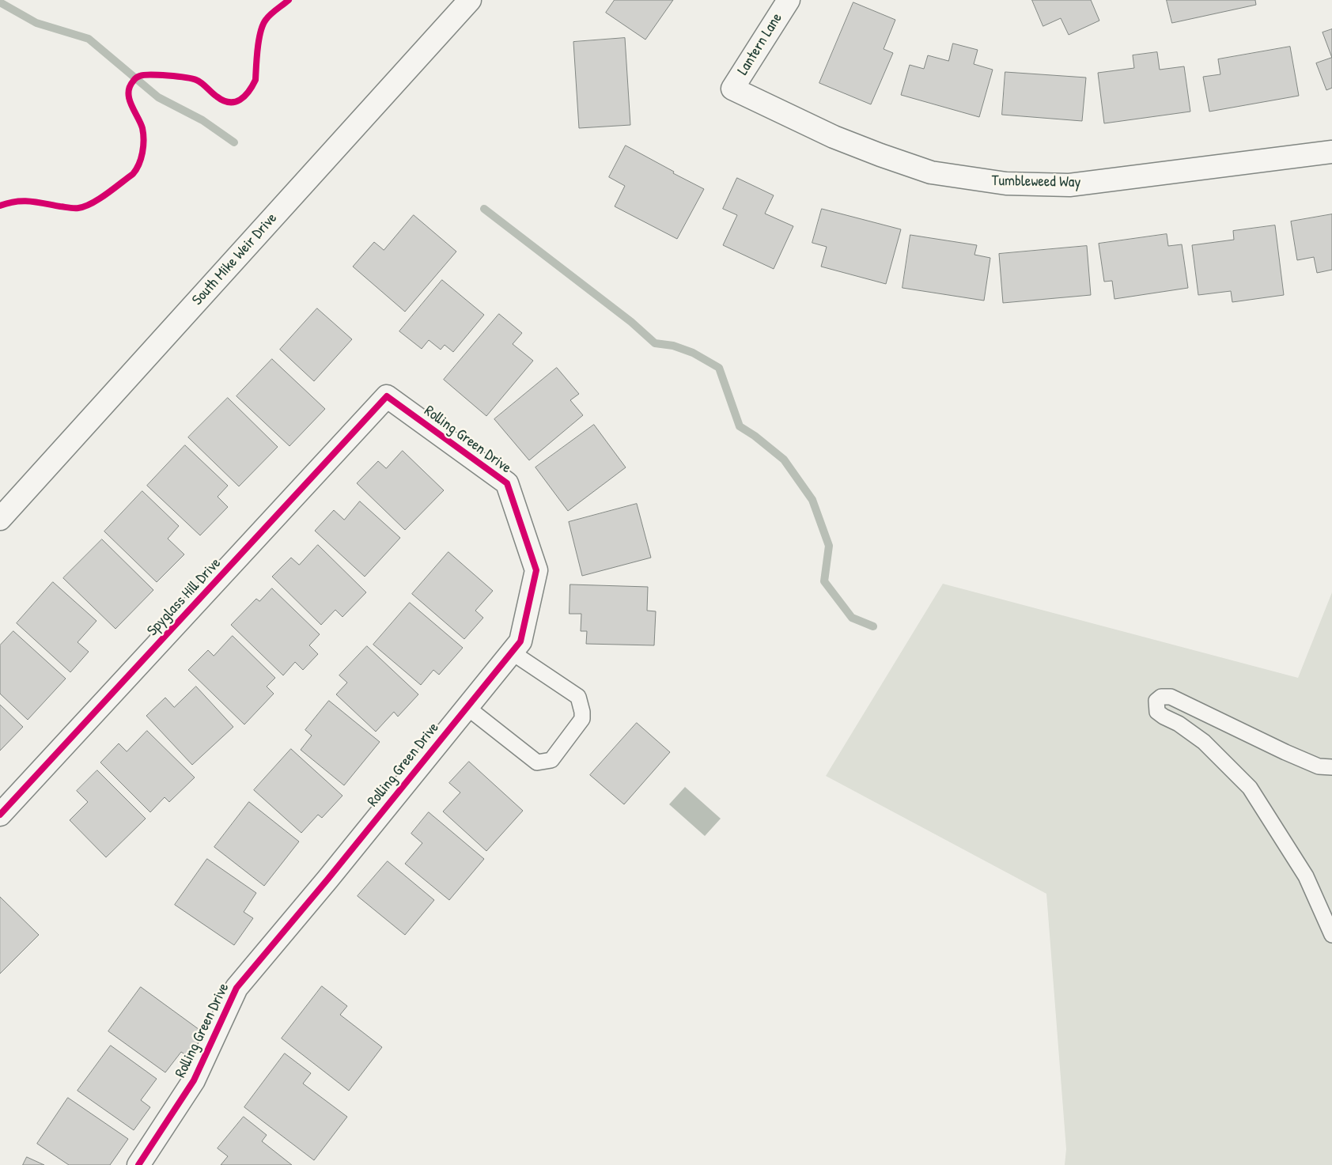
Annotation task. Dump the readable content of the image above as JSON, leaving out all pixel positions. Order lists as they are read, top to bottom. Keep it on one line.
{"streets":{"street":["Lantern Lane","Tumbleweed Way","South Mike Weir Drive","Rolling Green Drive","Spyglass Hill Drive"]},"crossings":[["Lantern Lane","Tumbleweed Way"],["Rolling Green Drive","Spyglass Hill Drive"]]}
